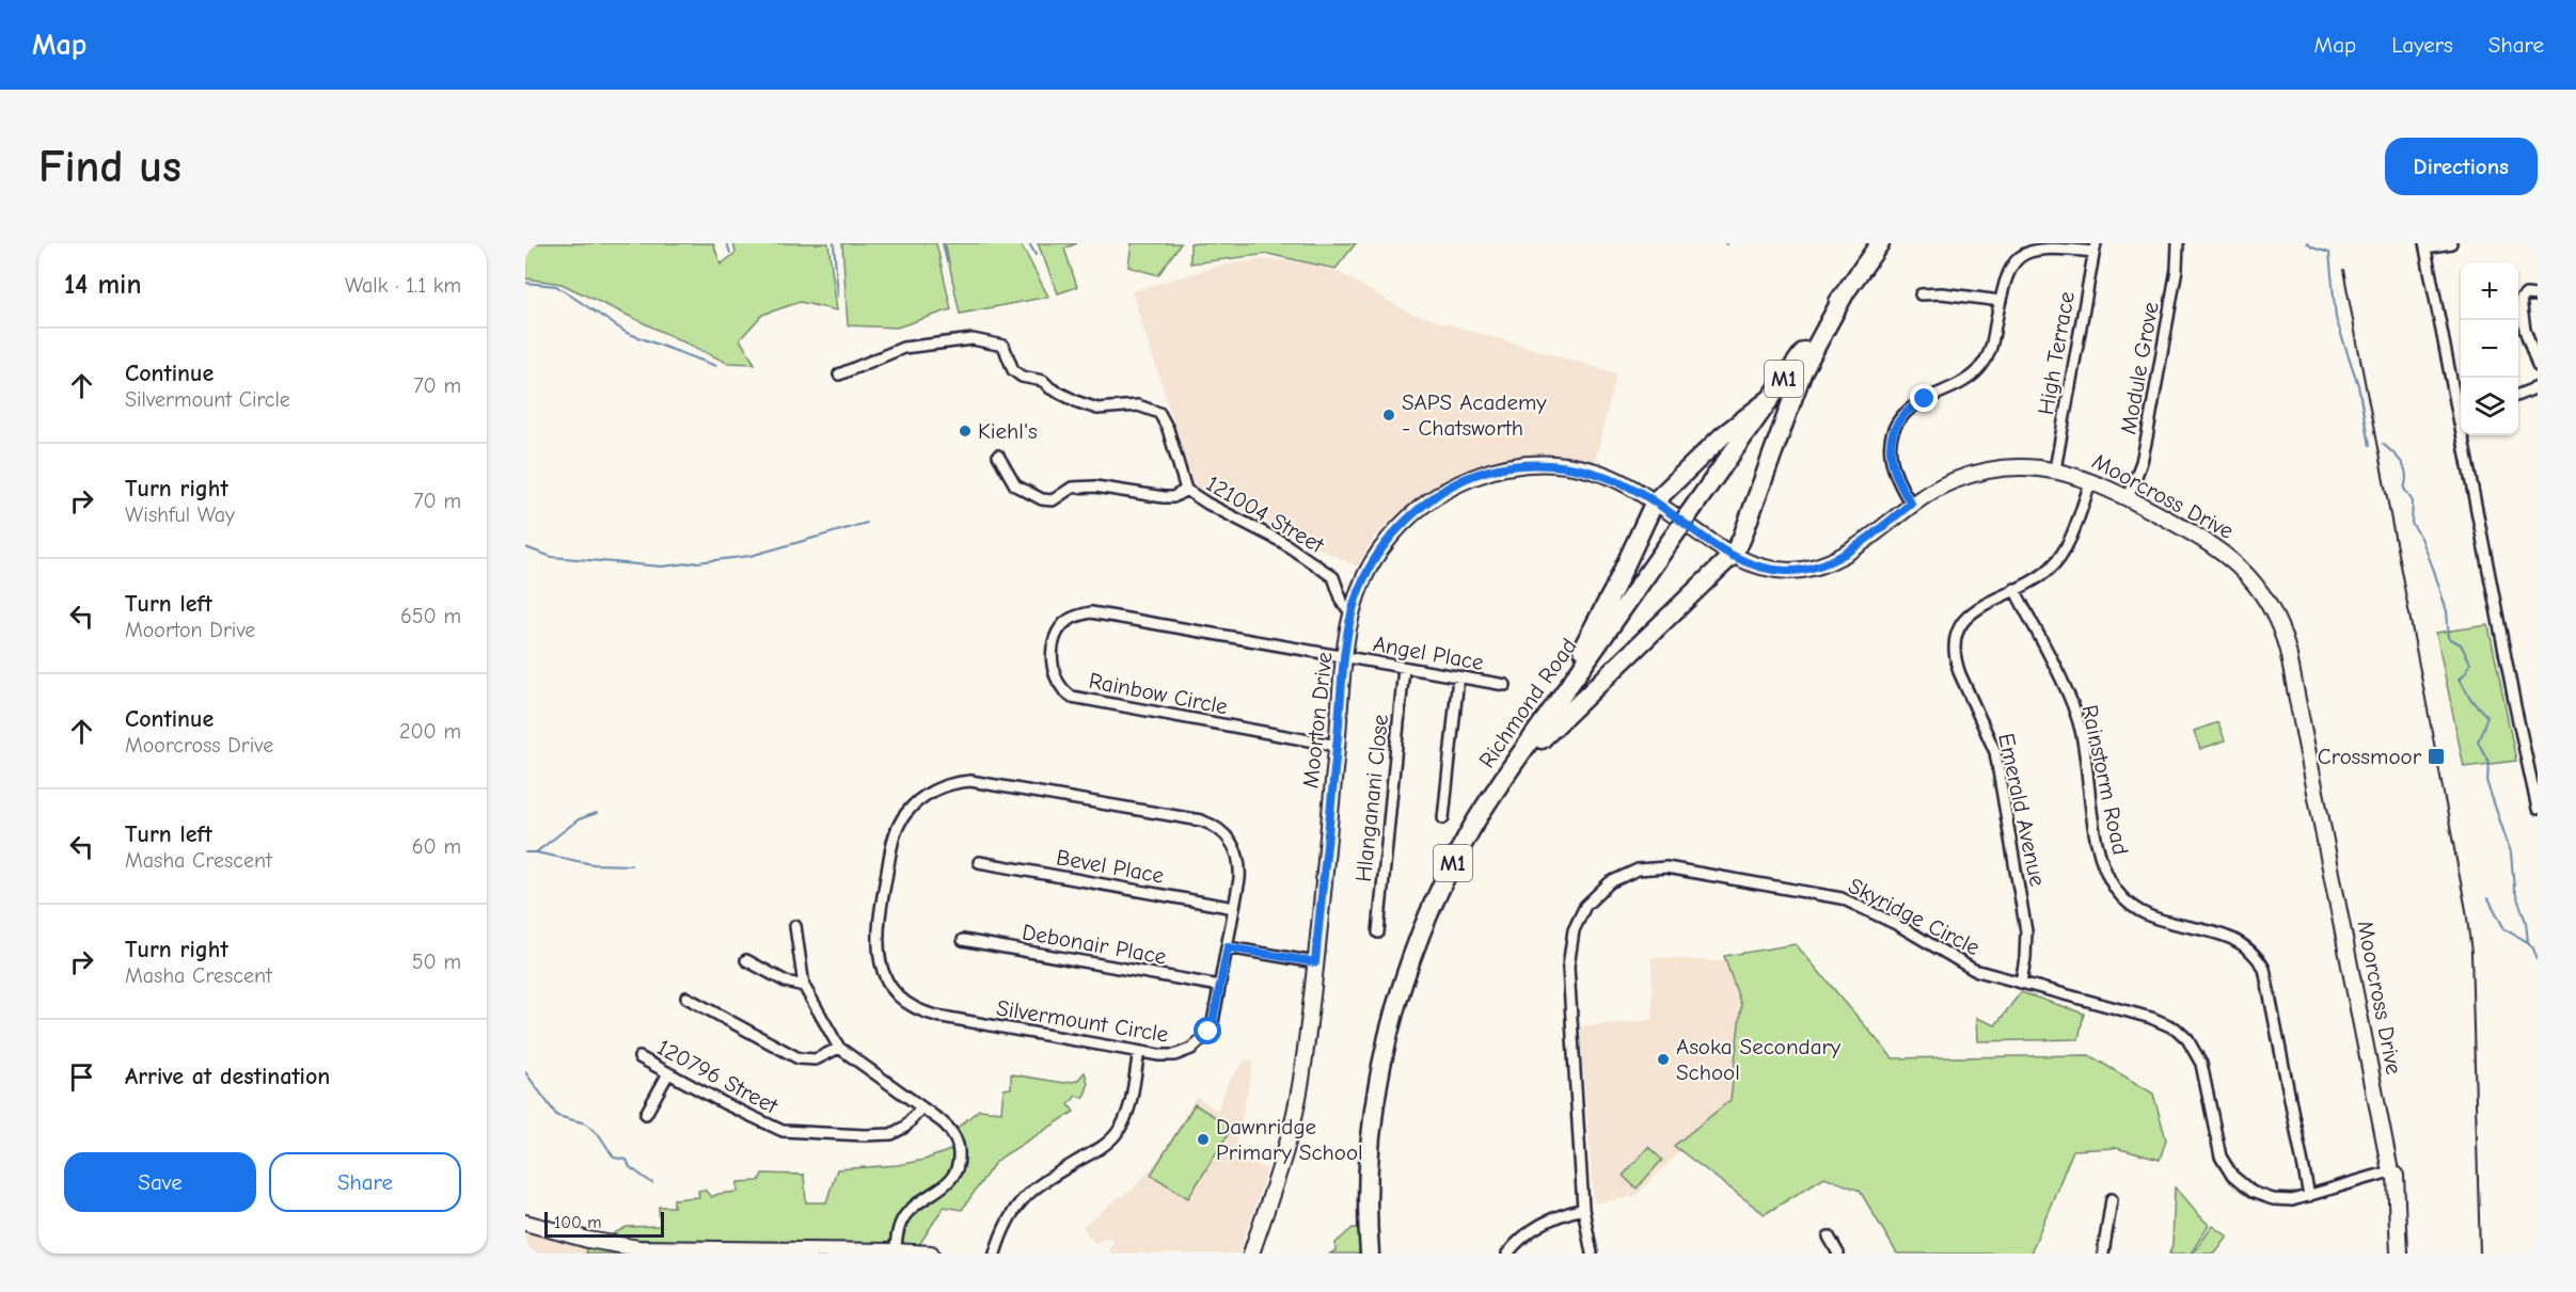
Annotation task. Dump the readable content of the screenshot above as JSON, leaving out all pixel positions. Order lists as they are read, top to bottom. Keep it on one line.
{"streets":{"highway":["M1","Richmond Road"],"street":["High Terrace","Module Grove","Moorcross Drive","121004 Street","Angel Place","Rainbow Circle","Moorton Drive","Rainstorm Road","Hlanganani Close","Emerald Avenue","Bevel Place","Skyridge Circle","Debonair Place","Silvermount Circle","120796 Street"]},"crossings":[["High Terrace","Moorcross Drive"],["Module Grove","Moorcross Drive"],["Moorcross Drive","Richmond Road"],["Moorcross Drive","Moorton Drive"],["Moorcross Drive","Emerald Avenue"],["Moorcross Drive","Skyridge Circle"],["121004 Street","Moorton Drive"],["Angel Place","Rainbow Circle"],["Angel Place","Moorton Drive"],["Angel Place","Hlanganani Close"],["Rainbow Circle","Moorton Drive"],["Richmond Road","Moorton Drive"],["Rainstorm Road","Emerald Avenue"],["Rainstorm Road","Skyridge Circle"],["Emerald Avenue","Skyridge Circle"],["Bevel Place","Silvermount Circle"],["Debonair Place","Silvermount Circle"]],"places":{"other":["SAPS Academy - Chatsworth","Kiehl's","Asoka Secondary School","Dawnridge Primary School"],"transit":["Crossmoor"]},"scale_bar":"100 m","page":{"header":"Map","nav":["Map","Layers","Share"],"buttons":["Directions",["Save","Share"]],"title":"Find us","heading":["14 min","Walk · 1.1 km"],"map_buttons":["+","−"],"list":[["Continue","Silvermount Circle","70 m"],["Turn right","Wishful Way","70 m"],["Turn left","Moorton Drive","650 m"],["Continue","Moorcross Drive","200 m"],["Turn left","Masha Crescent","60 m"],["Turn right","Masha Crescent","50 m"],"Arrive at destination"],"scale":"100 m"}}
